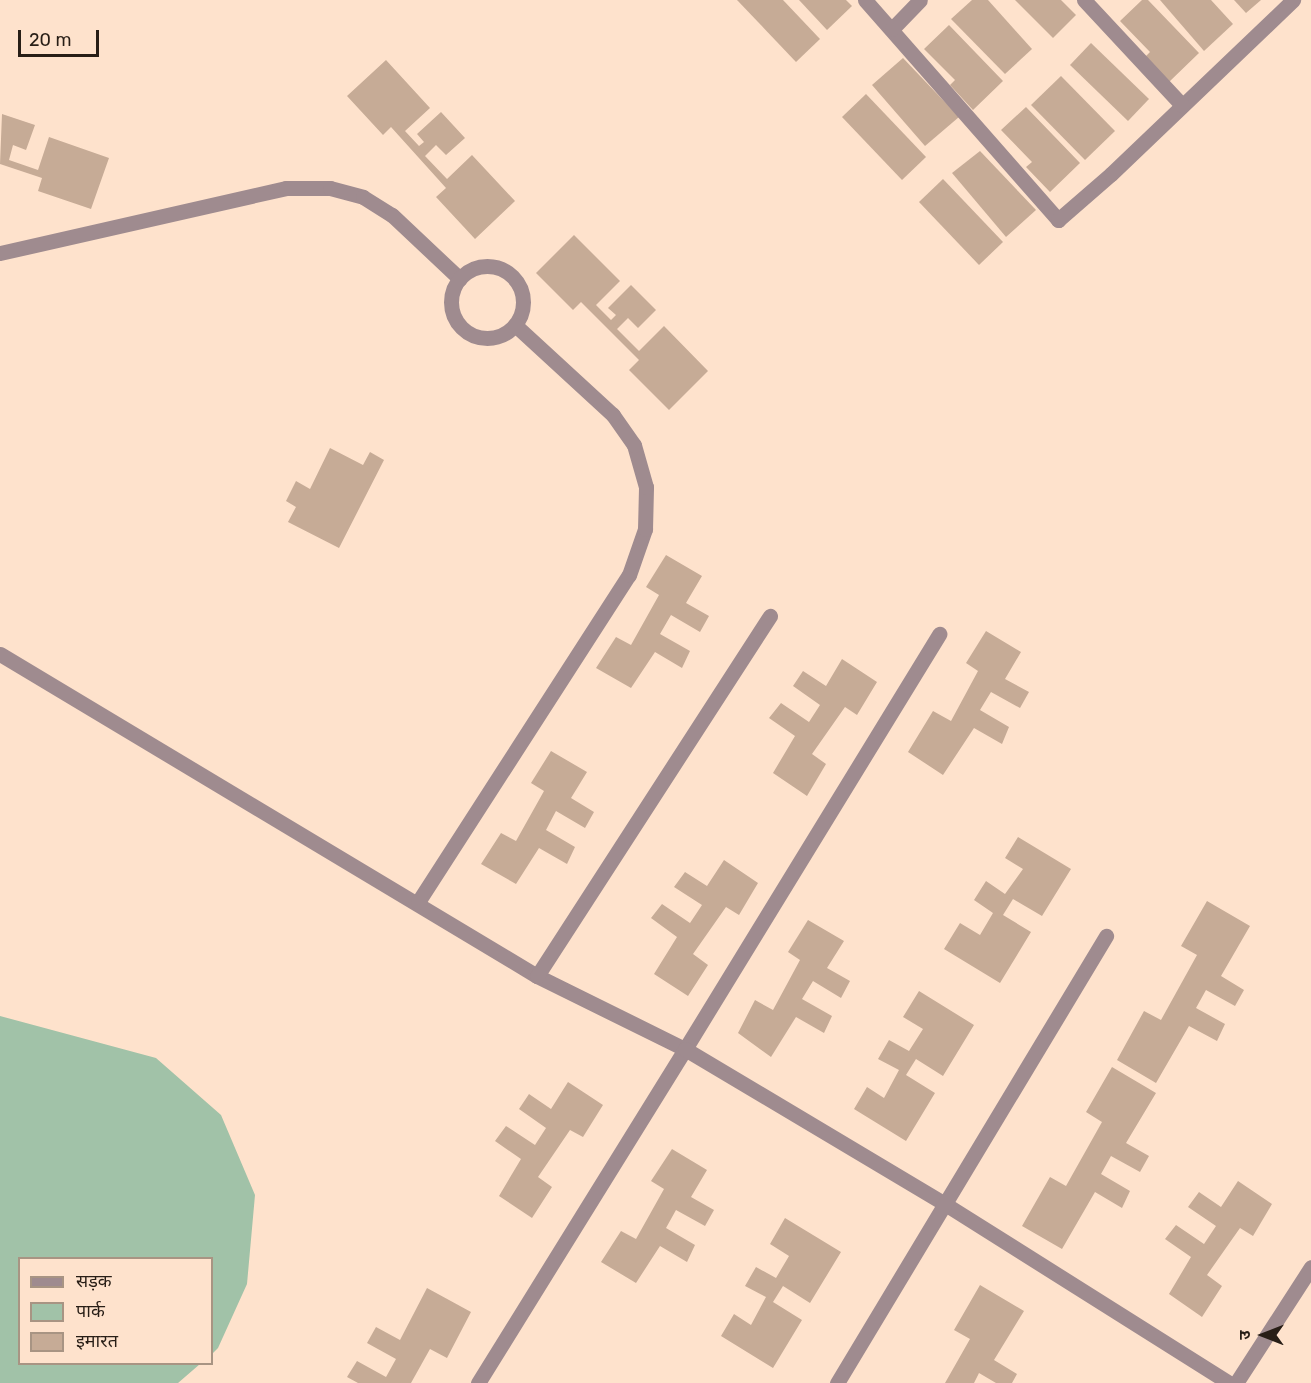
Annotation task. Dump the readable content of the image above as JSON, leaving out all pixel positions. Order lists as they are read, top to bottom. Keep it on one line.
{"legend":["सड़क","पार्क","इमारत"],"scale_bar":"20 m","north":"left"}
